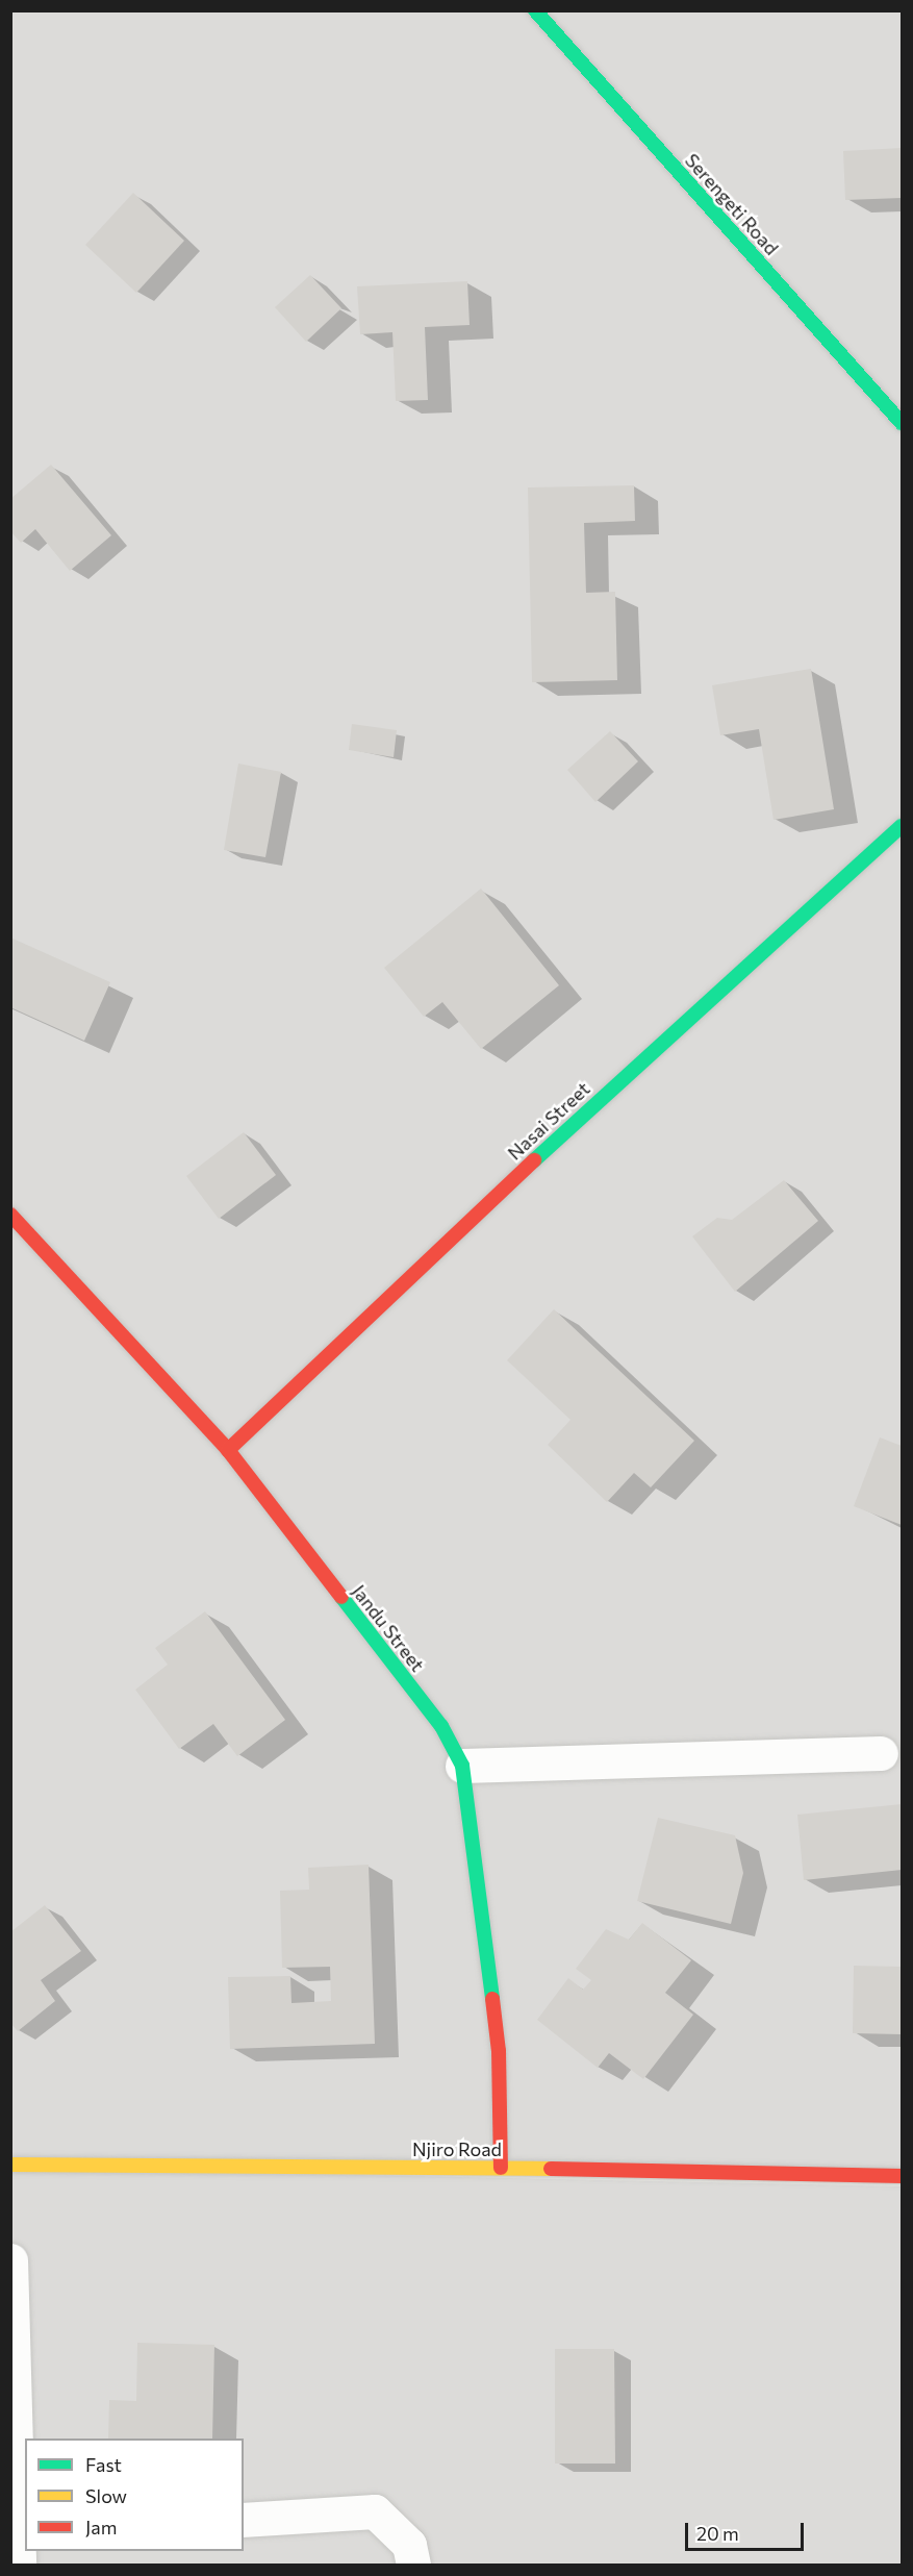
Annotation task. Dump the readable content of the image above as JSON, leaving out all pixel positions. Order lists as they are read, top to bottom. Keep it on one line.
{"streets":{"street":["Serengeti Road","Nasai Street","Jandu Street","Njiro Road"]},"crossings":[["Nasai Street","Jandu Street"],["Jandu Street","Njiro Road"]],"legend":["Fast","Slow","Jam"],"scale_bar":"20 m"}
